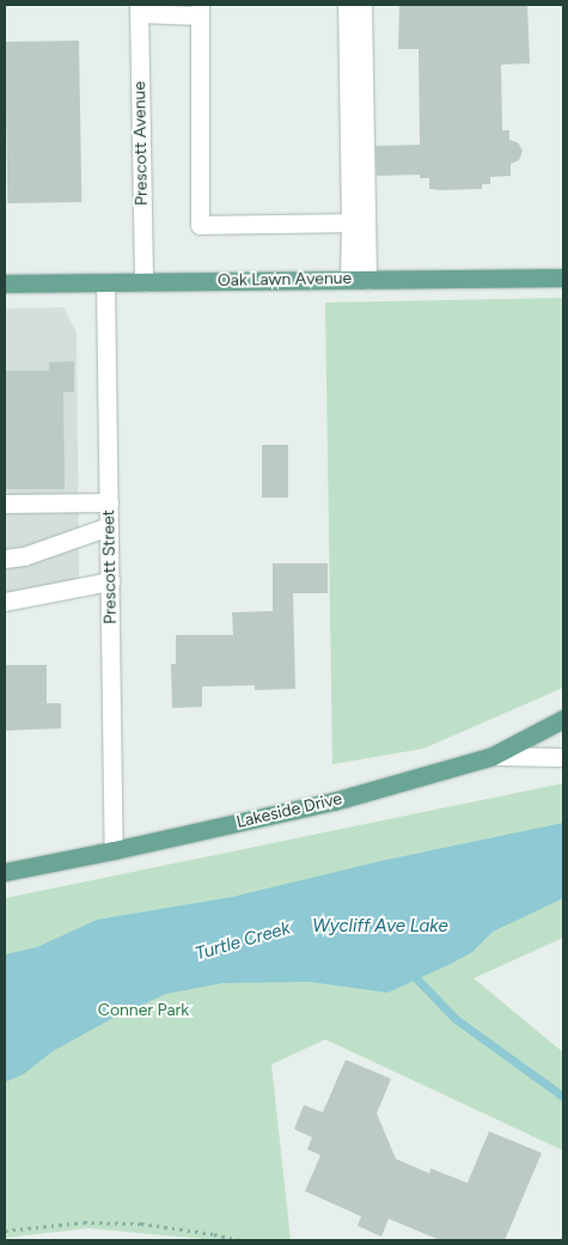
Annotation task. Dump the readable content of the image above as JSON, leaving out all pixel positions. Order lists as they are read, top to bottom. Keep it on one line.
{"streets":{"main road":["Oak Lawn Avenue","Lakeside Drive"],"street":["Prescott Avenue","Prescott Street"]},"crossings":[["Prescott Avenue","Oak Lawn Avenue"],["Oak Lawn Avenue","Prescott Street"],["Prescott Street","Lakeside Drive"]],"water":["Wycliff Ave Lake","Turtle Creek"],"parks":["Conner Park"]}
